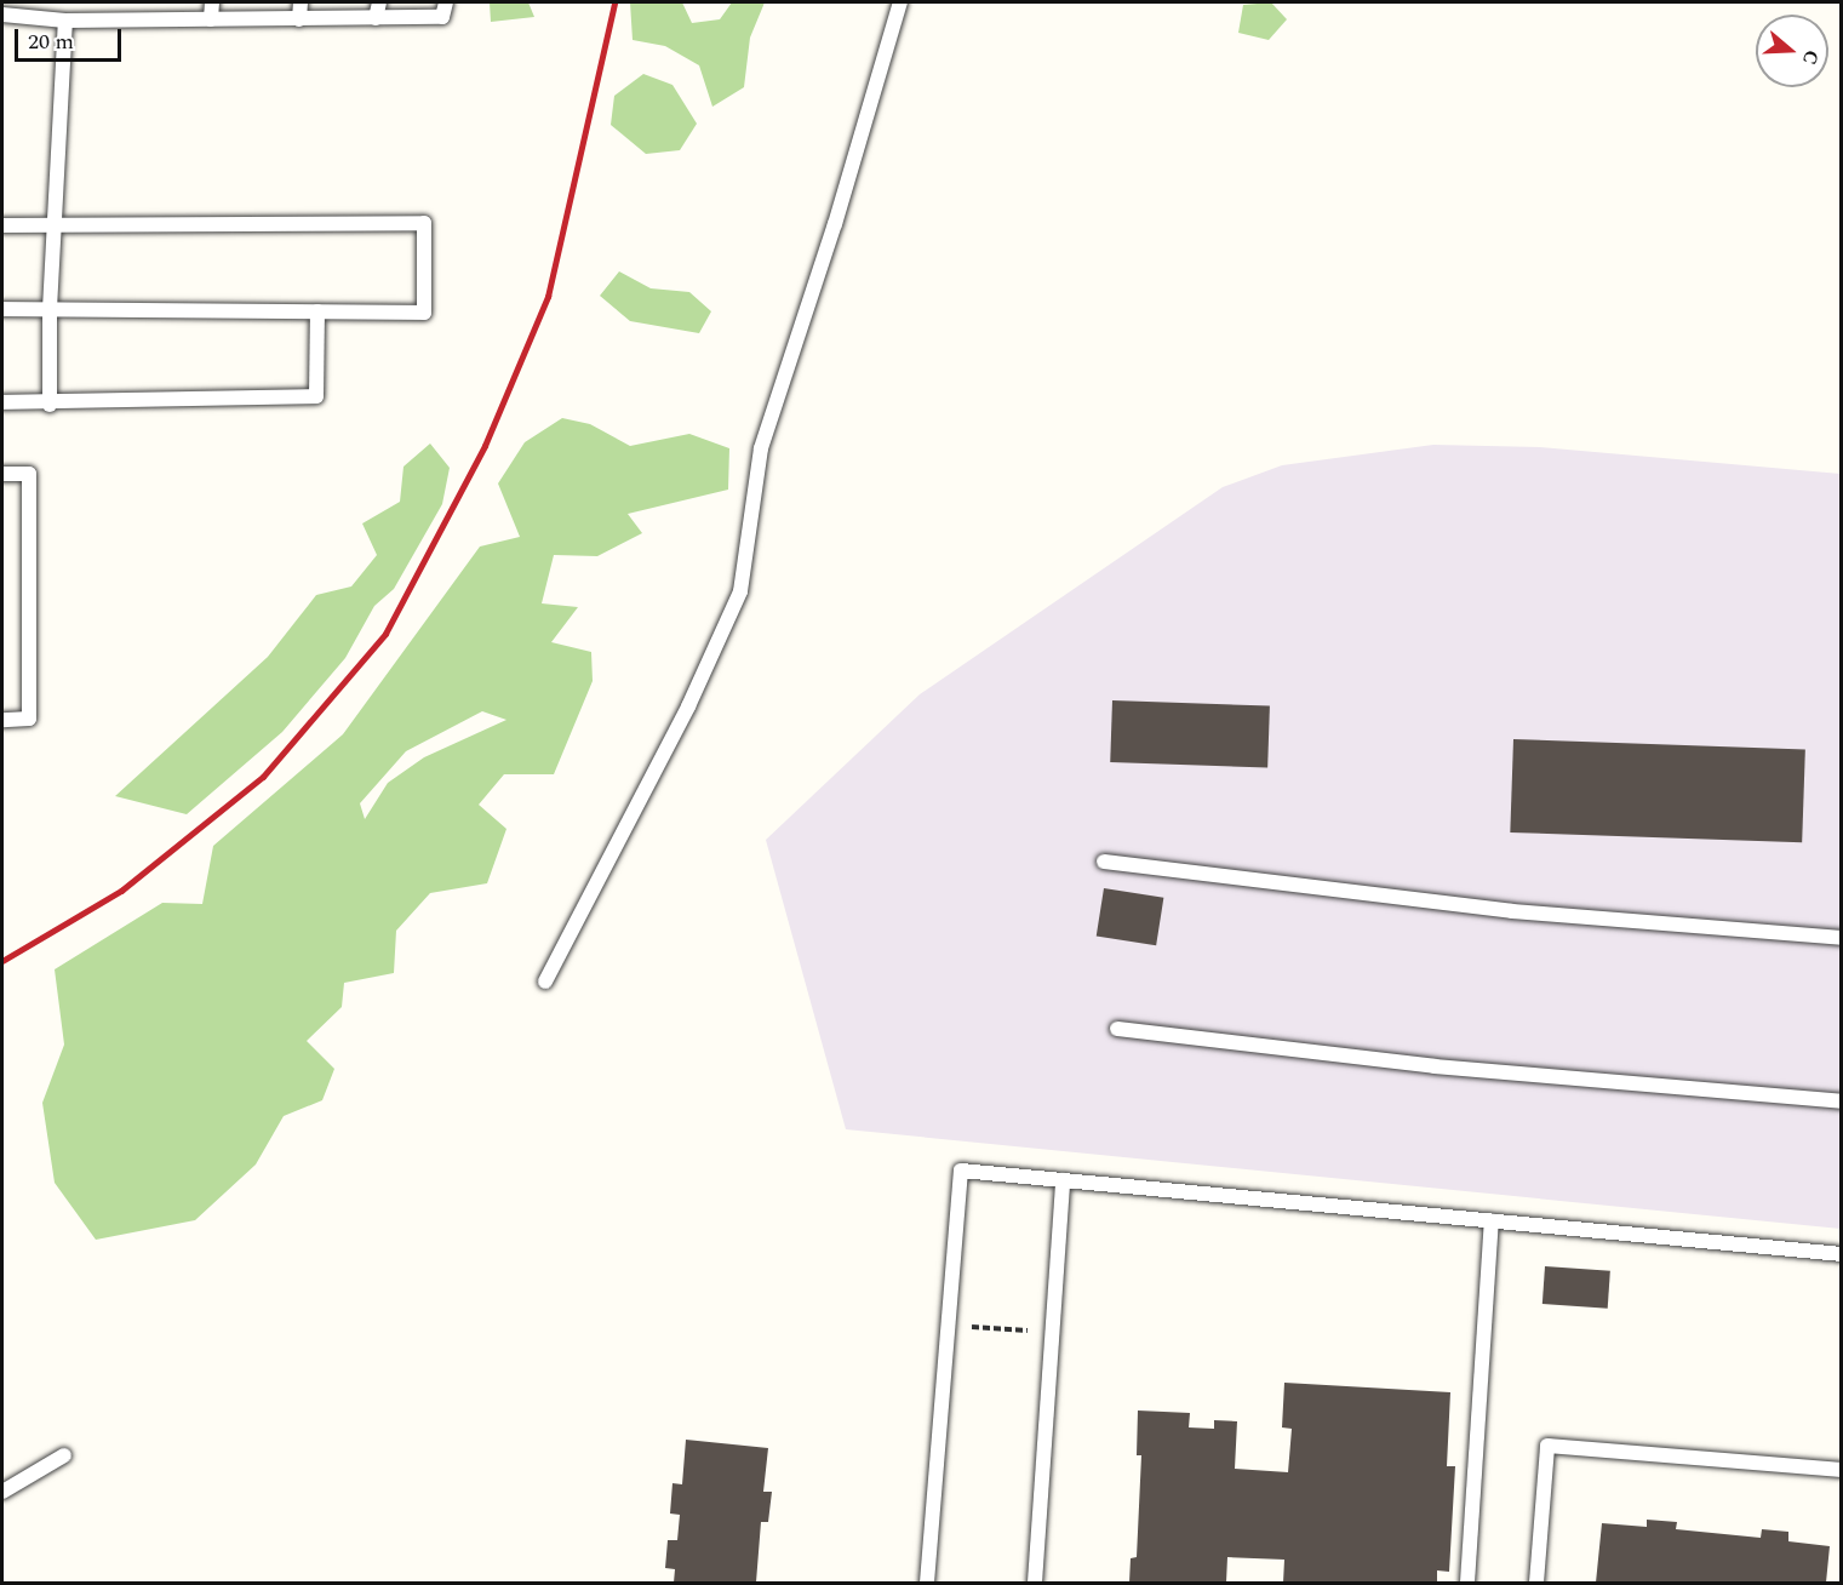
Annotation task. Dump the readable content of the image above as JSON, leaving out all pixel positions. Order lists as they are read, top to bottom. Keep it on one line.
{"scale_bar":"20 m","north":"right"}
